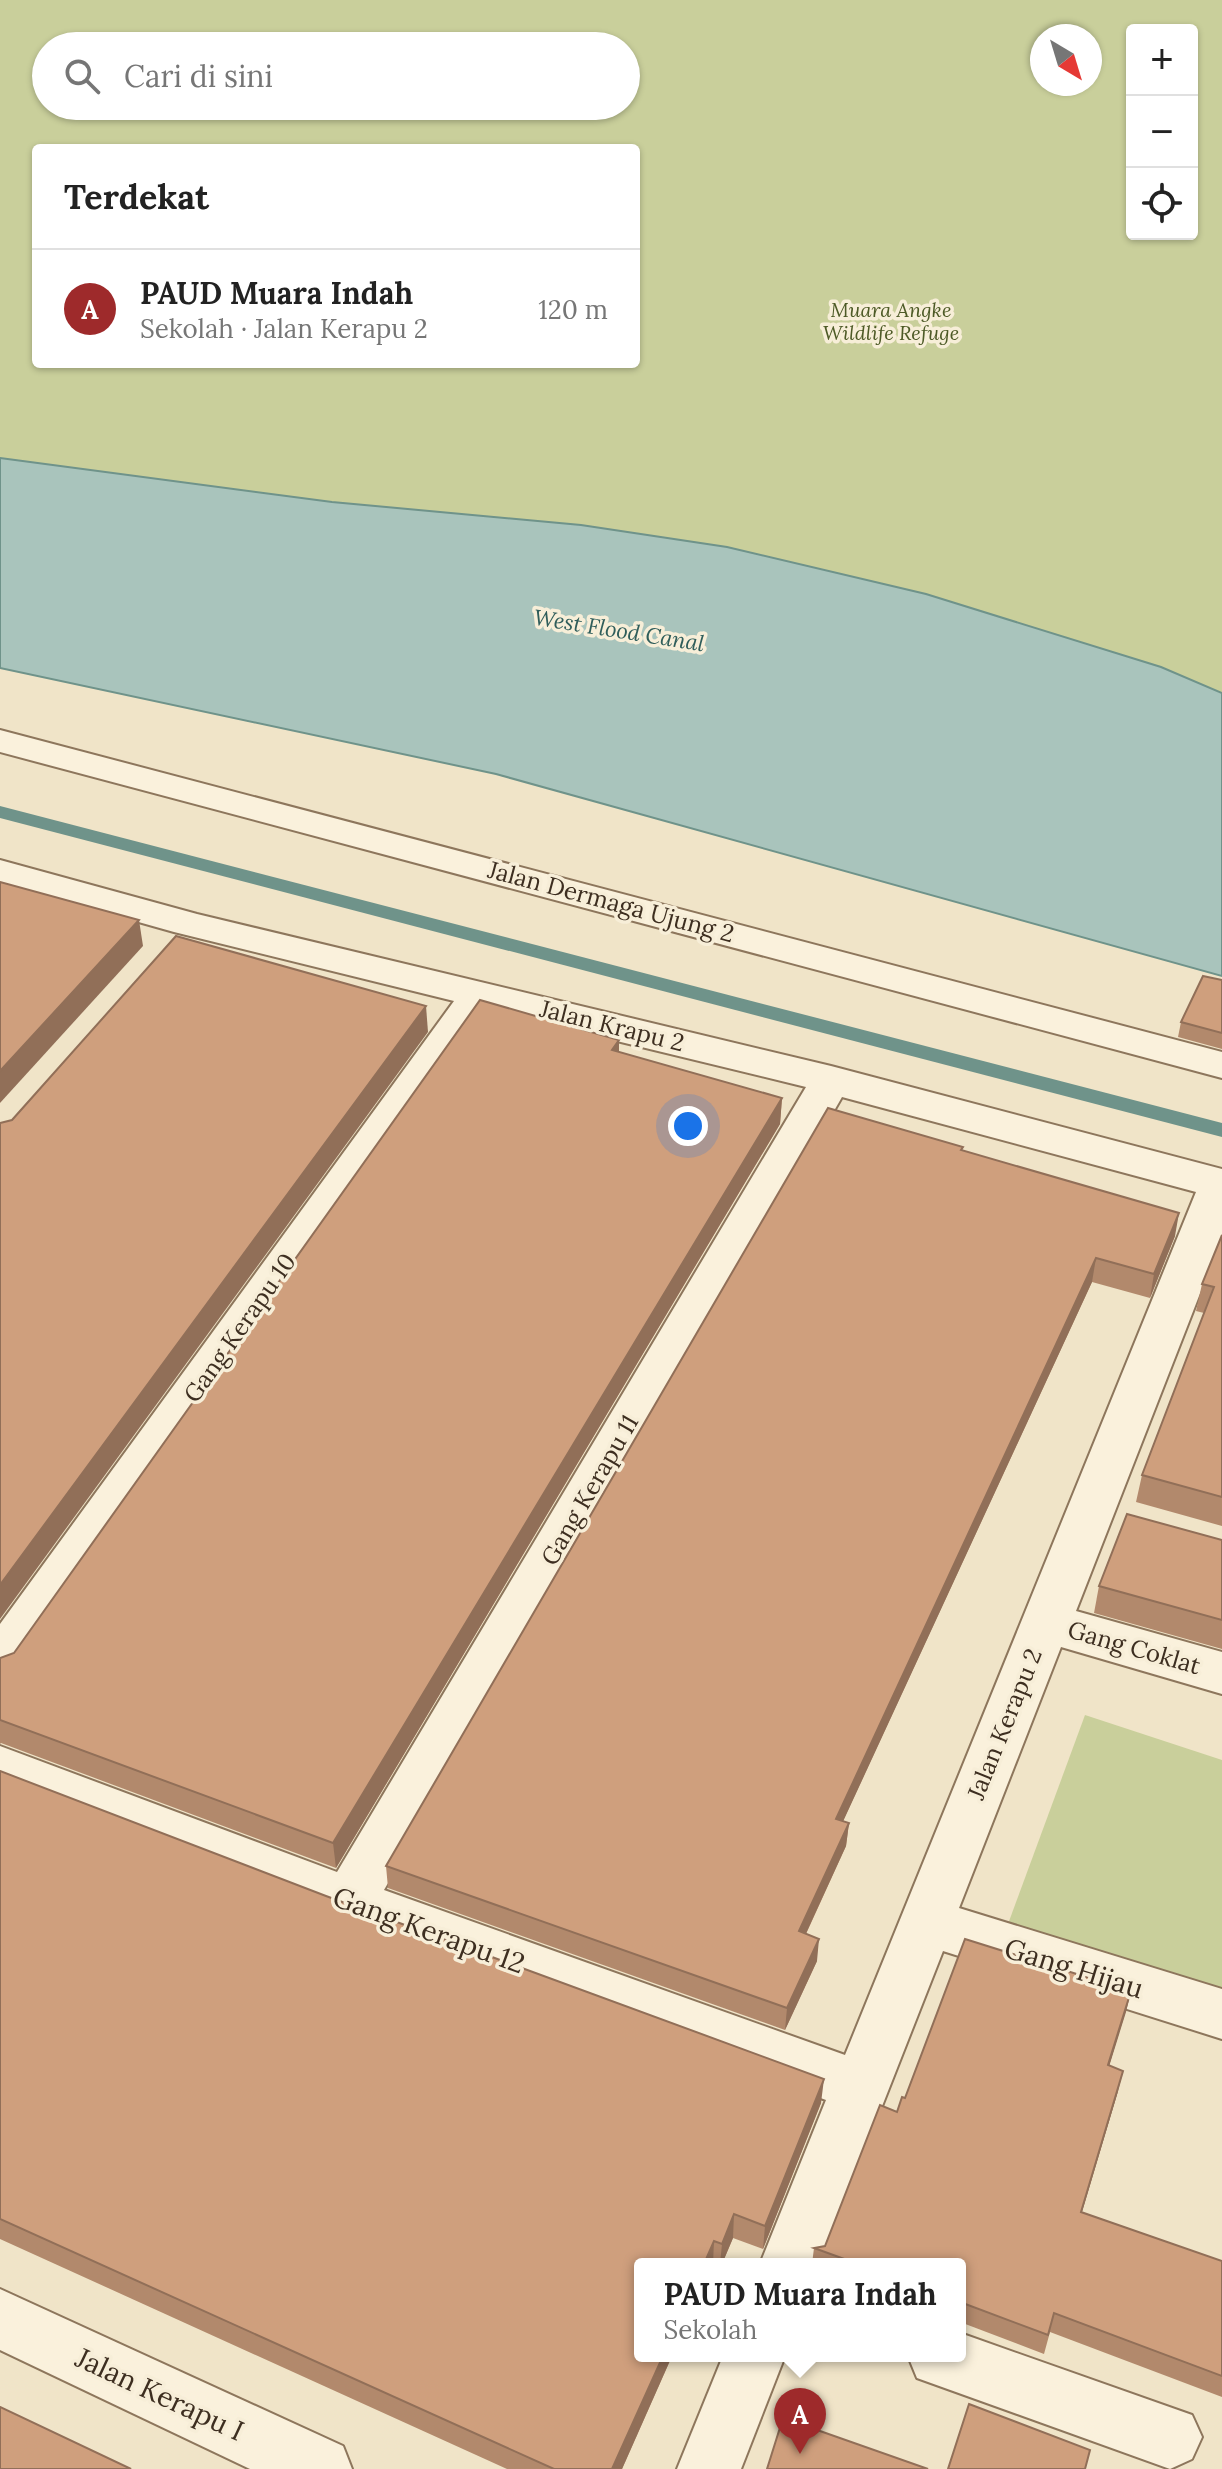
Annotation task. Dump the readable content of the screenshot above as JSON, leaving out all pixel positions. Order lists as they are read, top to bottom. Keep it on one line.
{"streets":{"street":["Jalan Dermaga Ujung 2","Jalan Krapu 2","Gang Kerapu 10","Gang Kerapu 11","Gang Coklat","Jalan Kerapu 2","Gang Kerapu 12","Gang Hijau","Jalan Kerapu I"]},"crossings":[["Jalan Krapu 2","Gang Kerapu 10"],["Jalan Krapu 2","Gang Kerapu 11"],["Jalan Krapu 2","Jalan Kerapu 2"],["Gang Kerapu 11","Gang Kerapu 12"],["Gang Coklat","Jalan Kerapu 2"],["Jalan Kerapu 2","Gang Kerapu 12"],["Jalan Kerapu 2","Gang Hijau"]],"water":["West Flood Canal"],"parks":["Muara Angke Wildlife Refuge"],"north":"bottom right","page":{"map_buttons":["+","−"],"search":"Cari di sini","heading":"Terdekat","list":[{"mark":"A","name":"PAUD Muara Indah","note":"Sekolah · Jalan Kerapu 2","value":"120 m"}],"popup":["PAUD Muara Indah","Sekolah"],"pins":"A"}}
